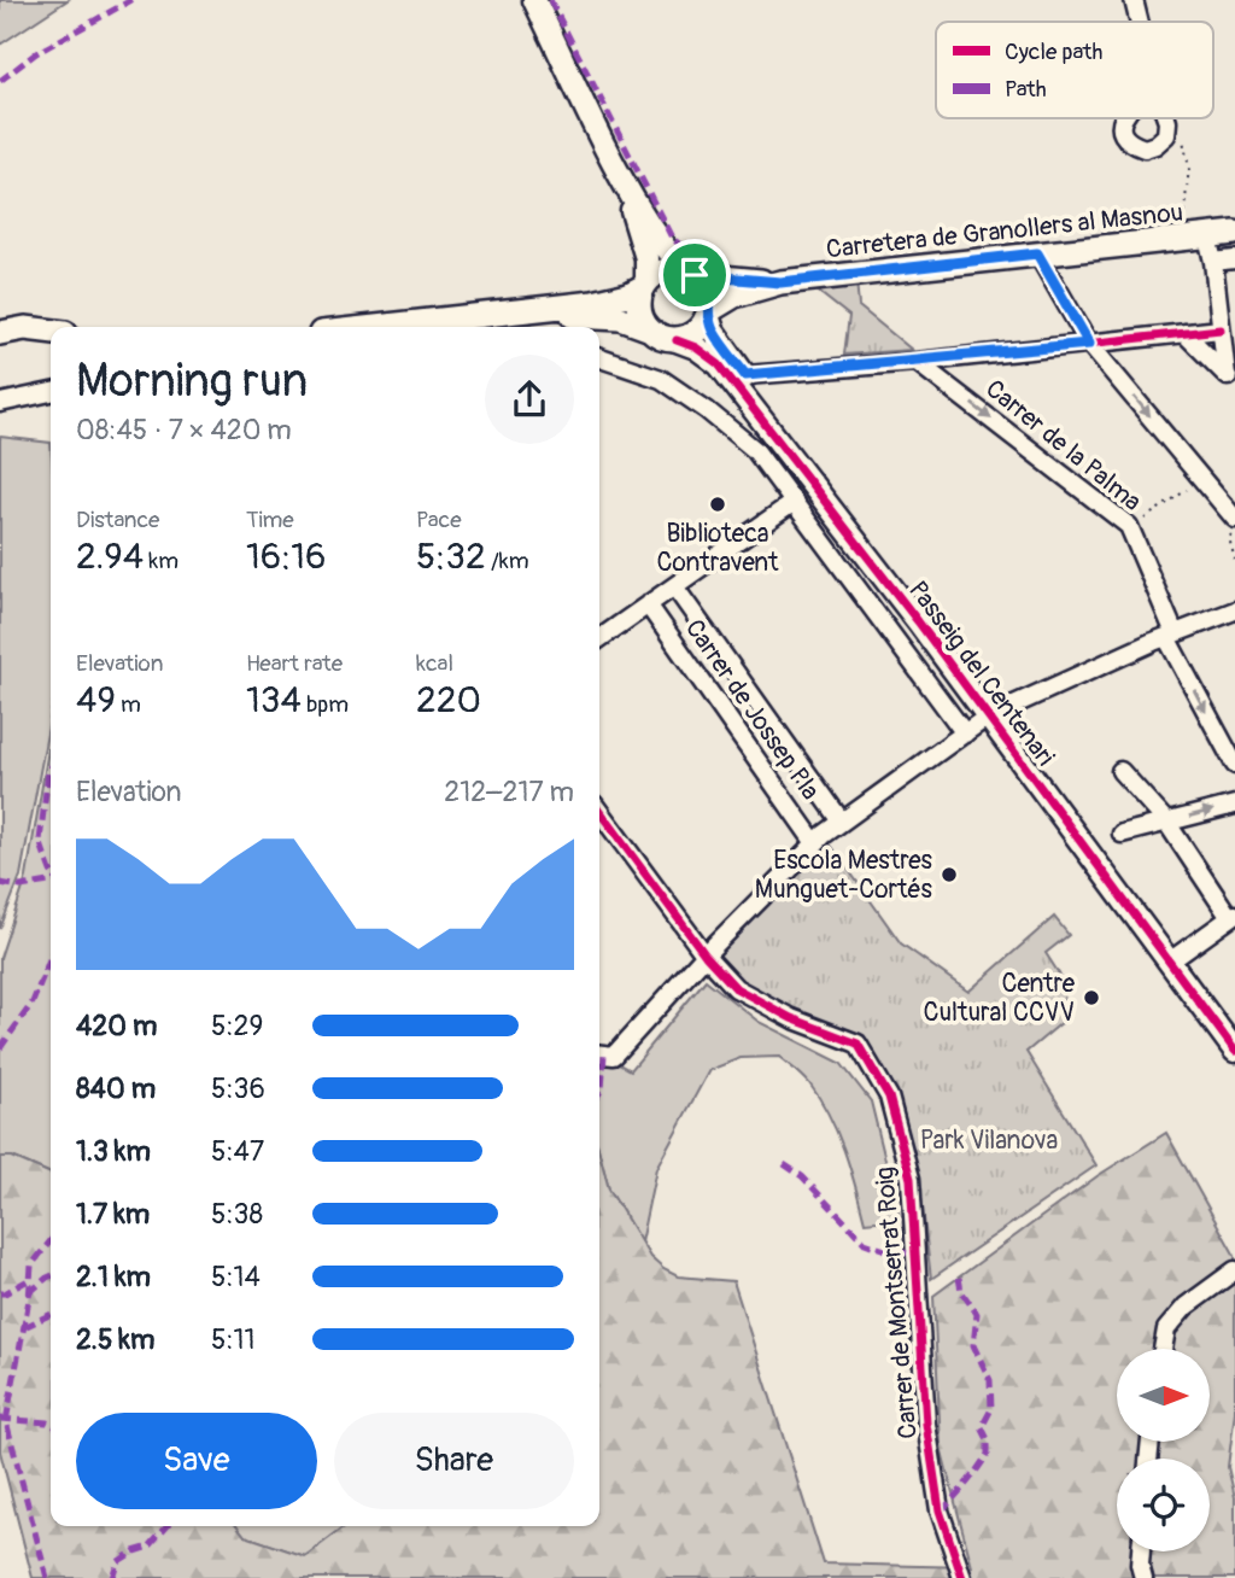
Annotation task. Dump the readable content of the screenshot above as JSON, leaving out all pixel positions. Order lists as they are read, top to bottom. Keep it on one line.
{"streets":{"main road":["Carretera de Granollers al Masnou"],"street":["Carrer de la Palma","Passeig del Centenari","Carrer de Jossep Pla","Carrer de Montserrat Roig"]},"crossings":[["Carretera de Granollers al Masnou","Passeig del Centenari"]],"parks":["Park Vilanova"],"places":["Biblioteca Contravent","Escola Mestres Munguet-Cortés","Centre Cultural CCVV"],"legend":["Cycle path","Path"],"north":"right","page":{"heading":["Morning run","08:45 · 7 × 420 m"],"stats":[["Distance","2.94 km"],["Time","16:16"],["Pace","5:32 /km"],["Elevation","49 m"],["Heart rate","134 bpm"],["kcal","220"]],"chart":["Elevation","212–217 m"],"list":[{"name":"420 m","note":"5:29"},{"name":"840 m","note":"5:36"},{"name":"1.3 km","note":"5:47"},{"name":"1.7 km","note":"5:38"},{"name":"2.1 km","note":"5:14"},{"name":"2.5 km","note":"5:11"}],"buttons":["Save","Share"]}}
